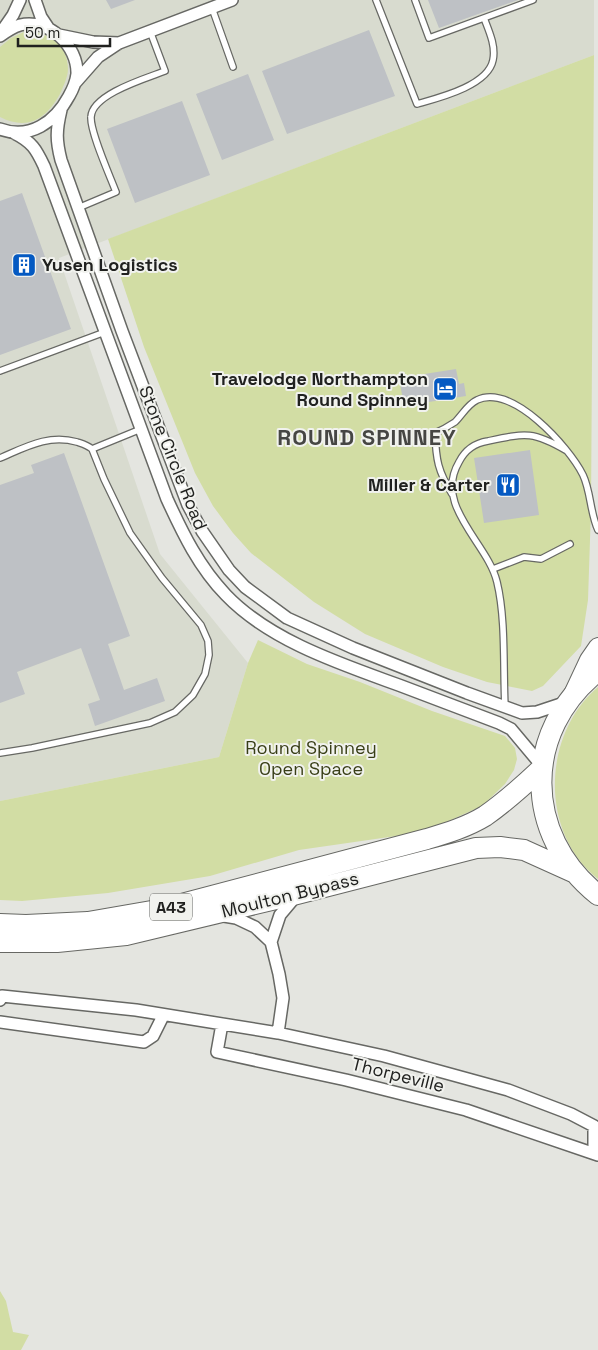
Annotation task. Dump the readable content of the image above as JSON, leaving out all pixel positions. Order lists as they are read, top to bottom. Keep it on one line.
{"streets":{"highway":["Moulton Bypass","A43"],"street":["Stone Circle Road","Thorpeville"]},"crossings":[["Stone Circle Road","Moulton Bypass"]],"districts":["ROUND SPINNEY"],"parks":["Round Spinney Open Space"],"places":{"building":["Yusen Logistics"],"hotel":["Travelodge Northampton Round Spinney"],"restaurant":["Miller & Carter"]},"scale_bar":"50 m"}
